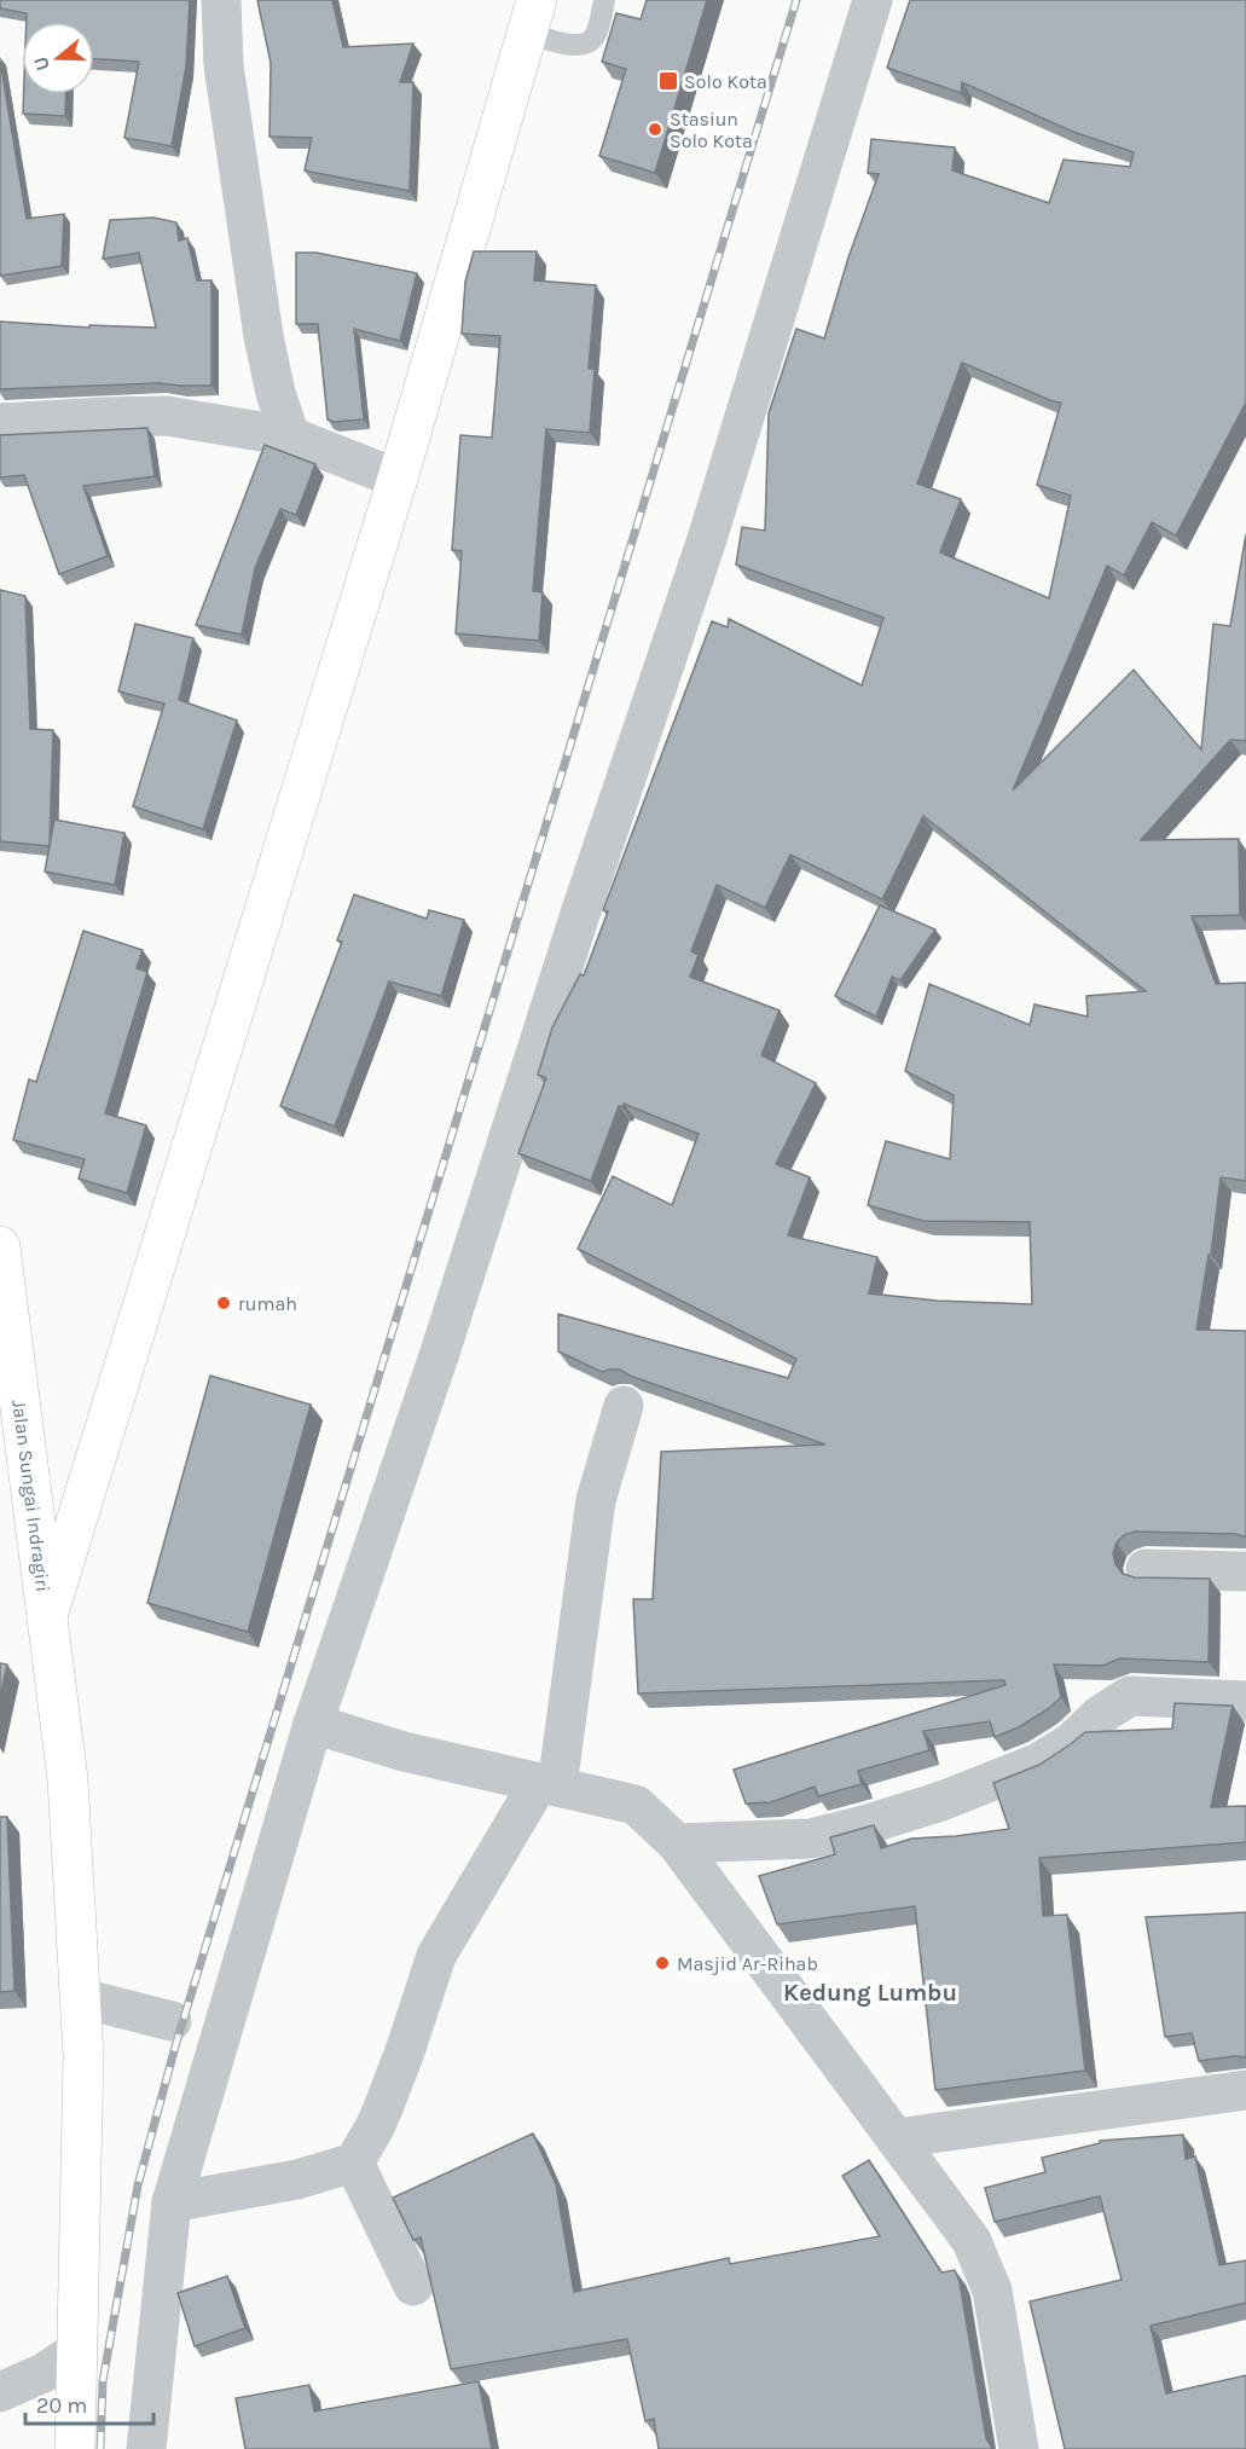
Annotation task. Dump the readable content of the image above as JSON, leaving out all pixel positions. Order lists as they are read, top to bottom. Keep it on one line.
{"streets":{"street":["Jalan Sungai Indragiri"]},"districts":["Kedung Lumbu"],"places":{"transit":["Solo Kota"],"other":["Stasiun Solo Kota","rumah","Masjid Ar-Rihab"]},"scale_bar":"20 m","north":"left"}
